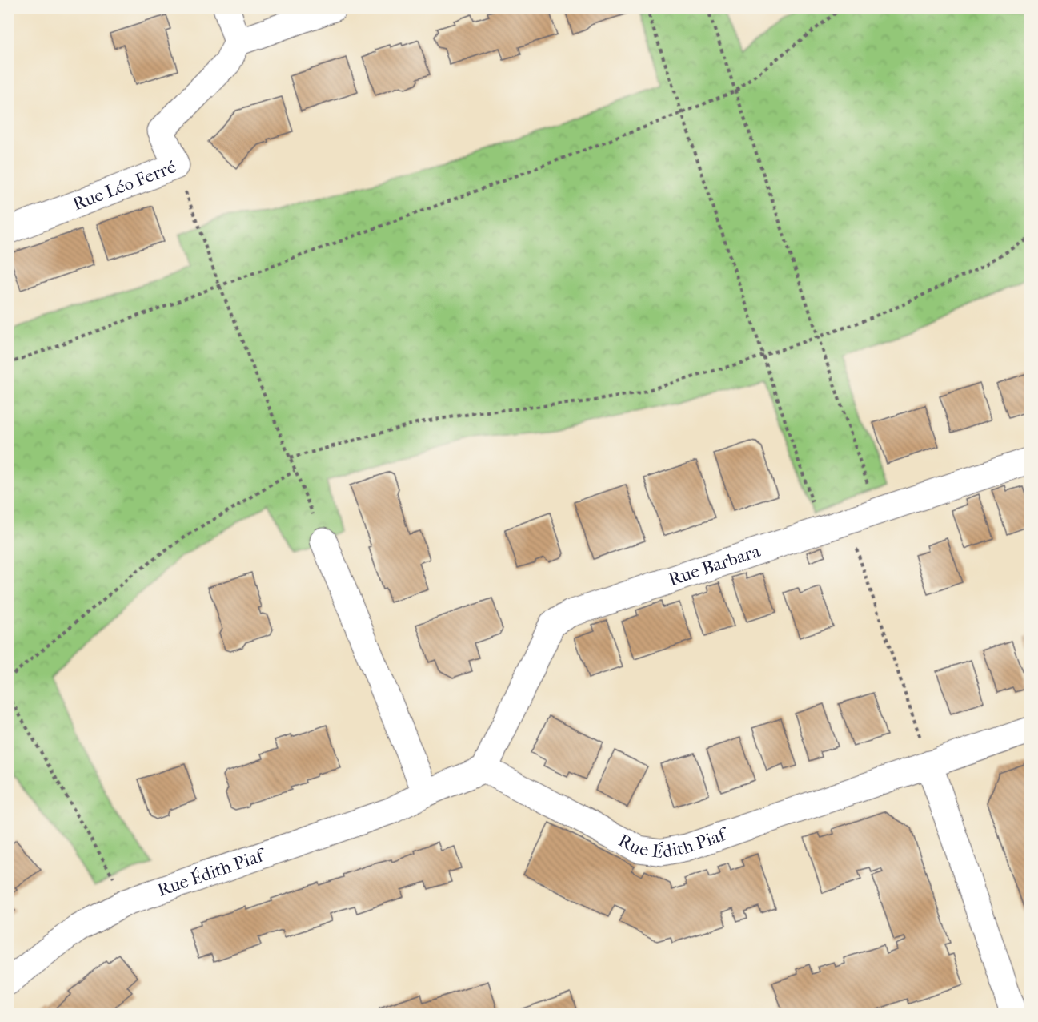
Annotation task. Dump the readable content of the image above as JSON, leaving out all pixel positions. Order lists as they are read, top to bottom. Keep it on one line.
{"streets":{"street":["Rue Léo Ferré","Rue Barbara","Rue Édith Piaf"]},"crossings":[["Rue Barbara","Rue Édith Piaf"]]}
